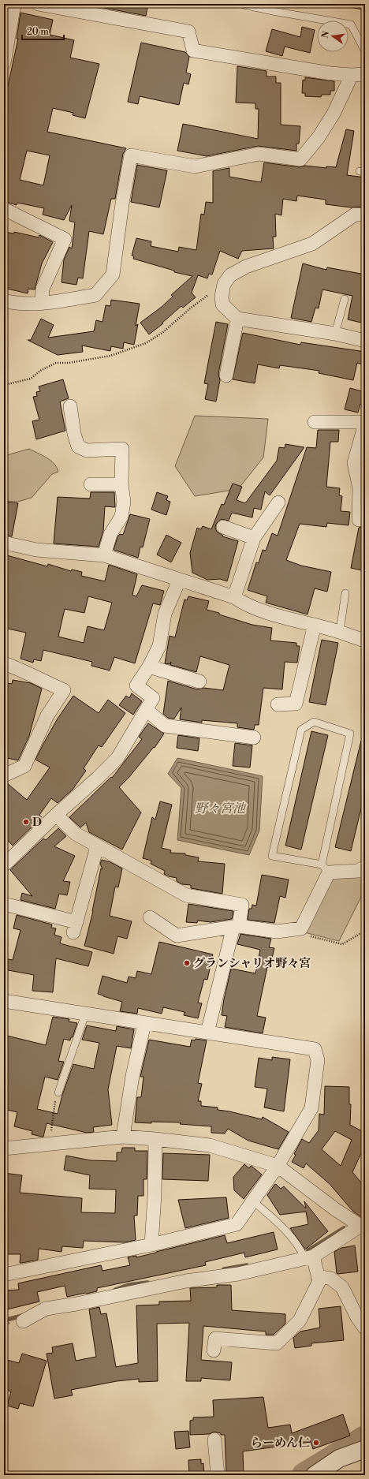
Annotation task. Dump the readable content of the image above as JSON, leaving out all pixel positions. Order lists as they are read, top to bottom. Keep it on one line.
{"water":["野々宮池"],"places":["D","グランシャリオ野々宮","らーめん仁"],"scale_bar":"20 m","north":"left"}
